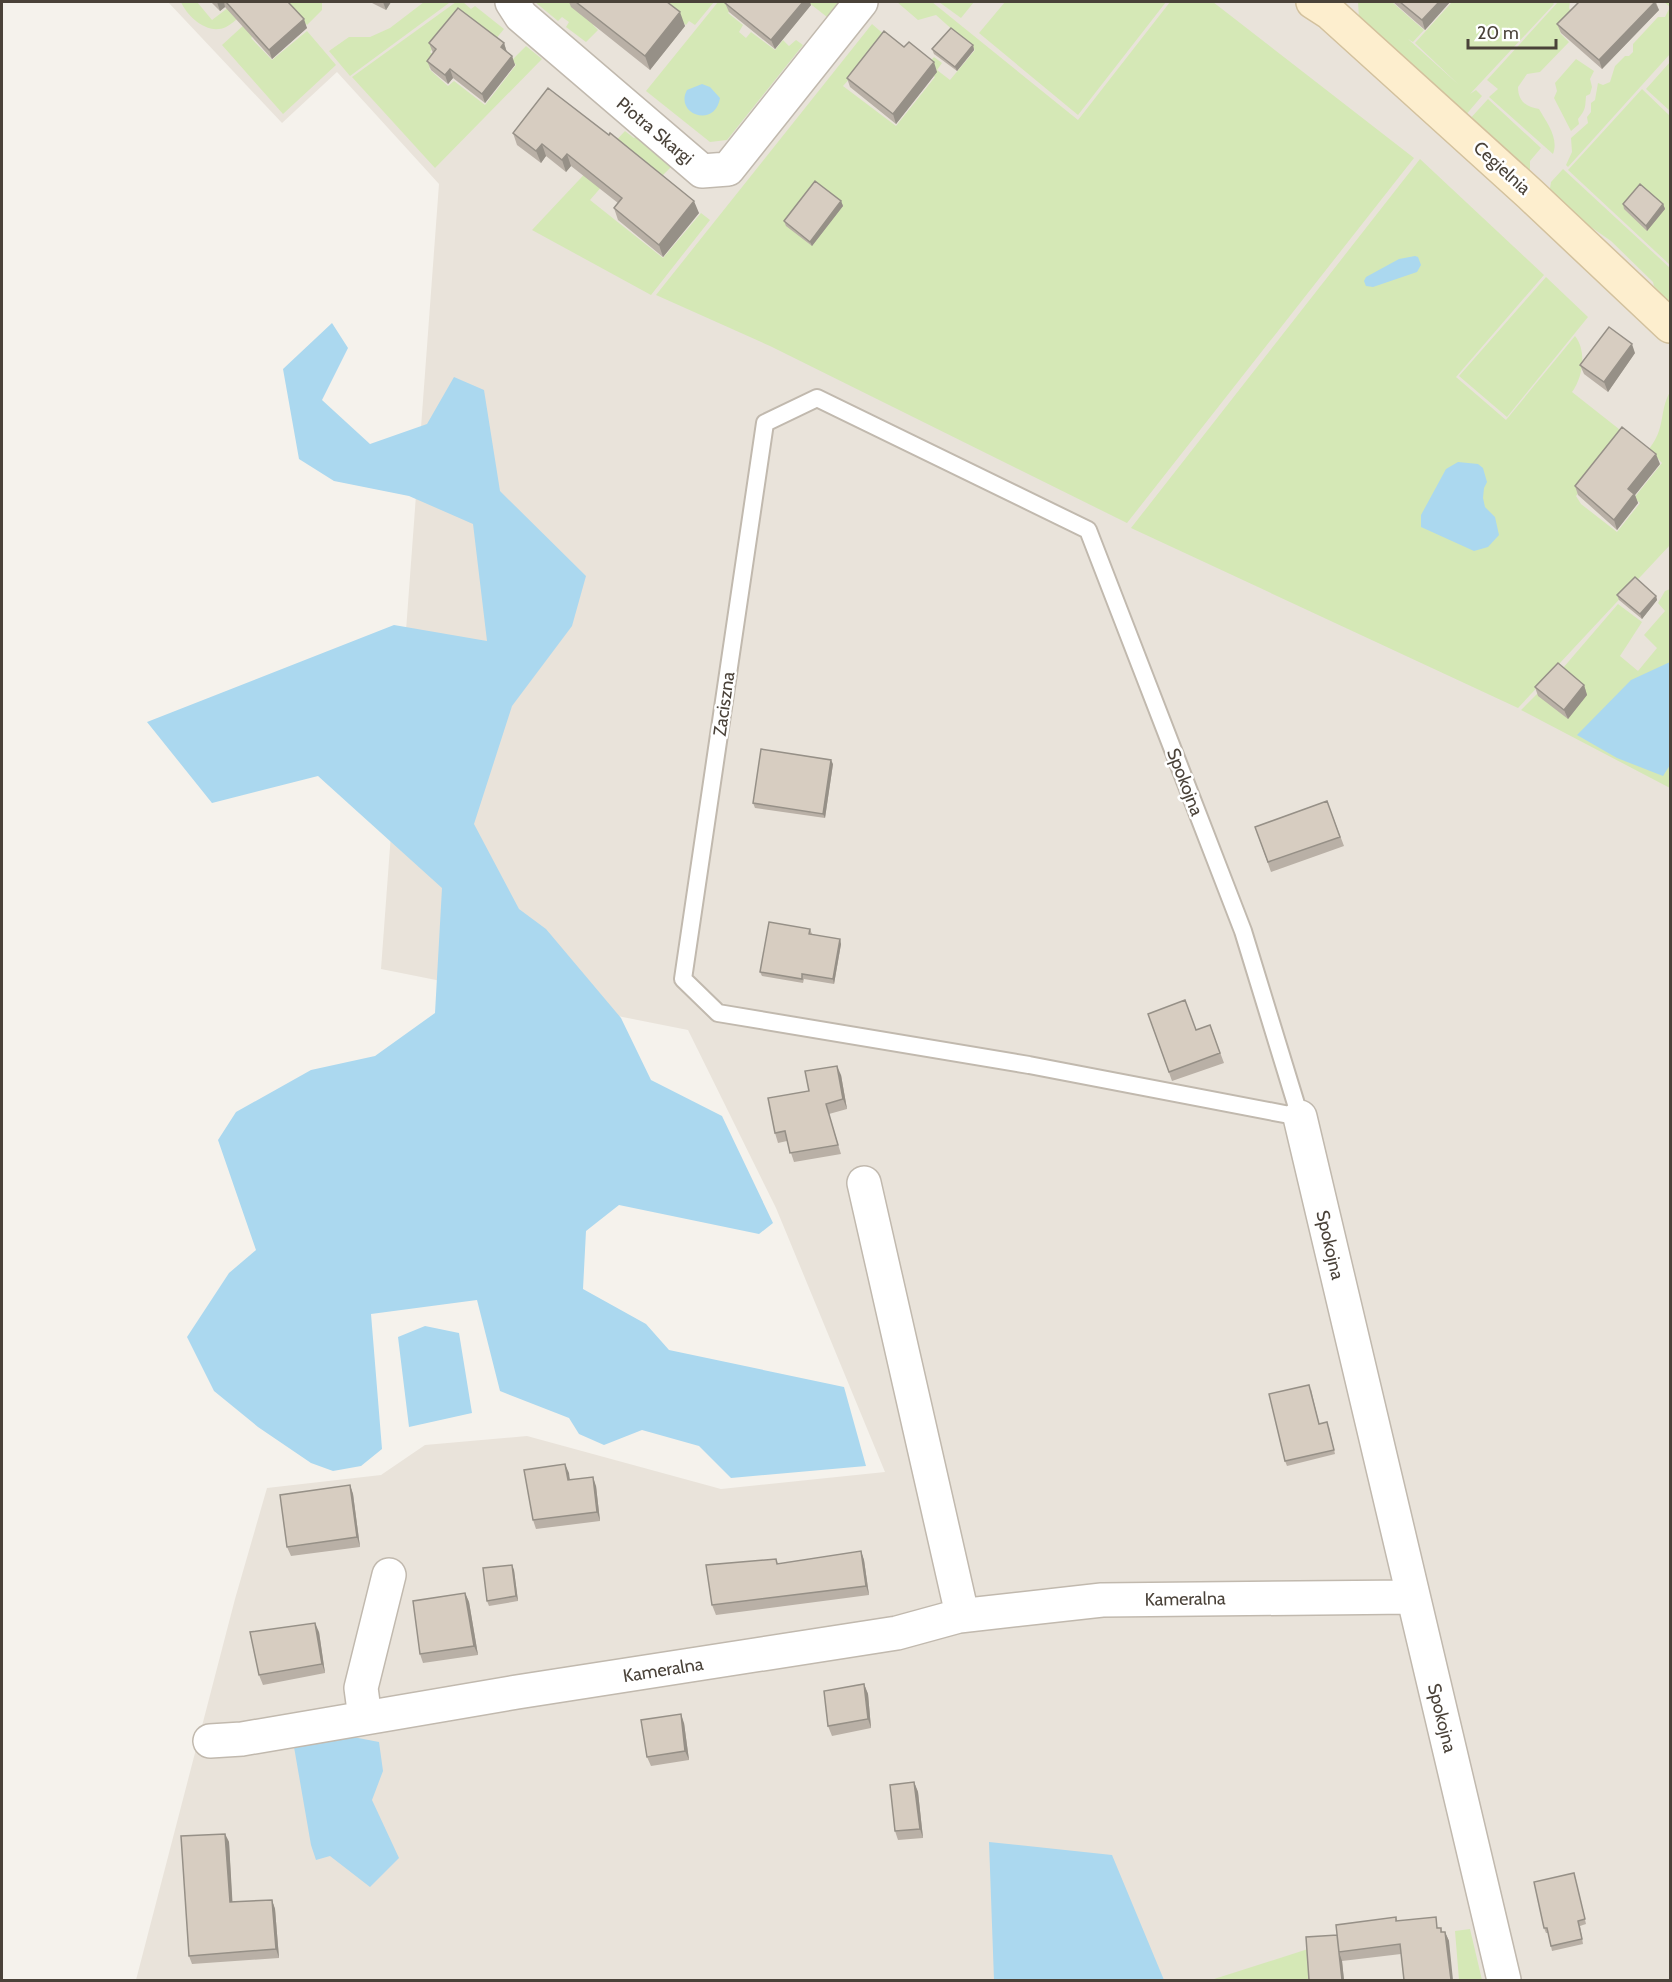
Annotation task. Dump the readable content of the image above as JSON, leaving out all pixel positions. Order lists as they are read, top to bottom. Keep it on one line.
{"streets":{"street":["Piotra Skargi","Cegielnia","Spokojna","Kameralna"],"lane":["Zaciszna"]},"crossings":[["Zaciszna","Spokojna"],["Spokojna","Kameralna"]],"scale_bar":"20 m"}
